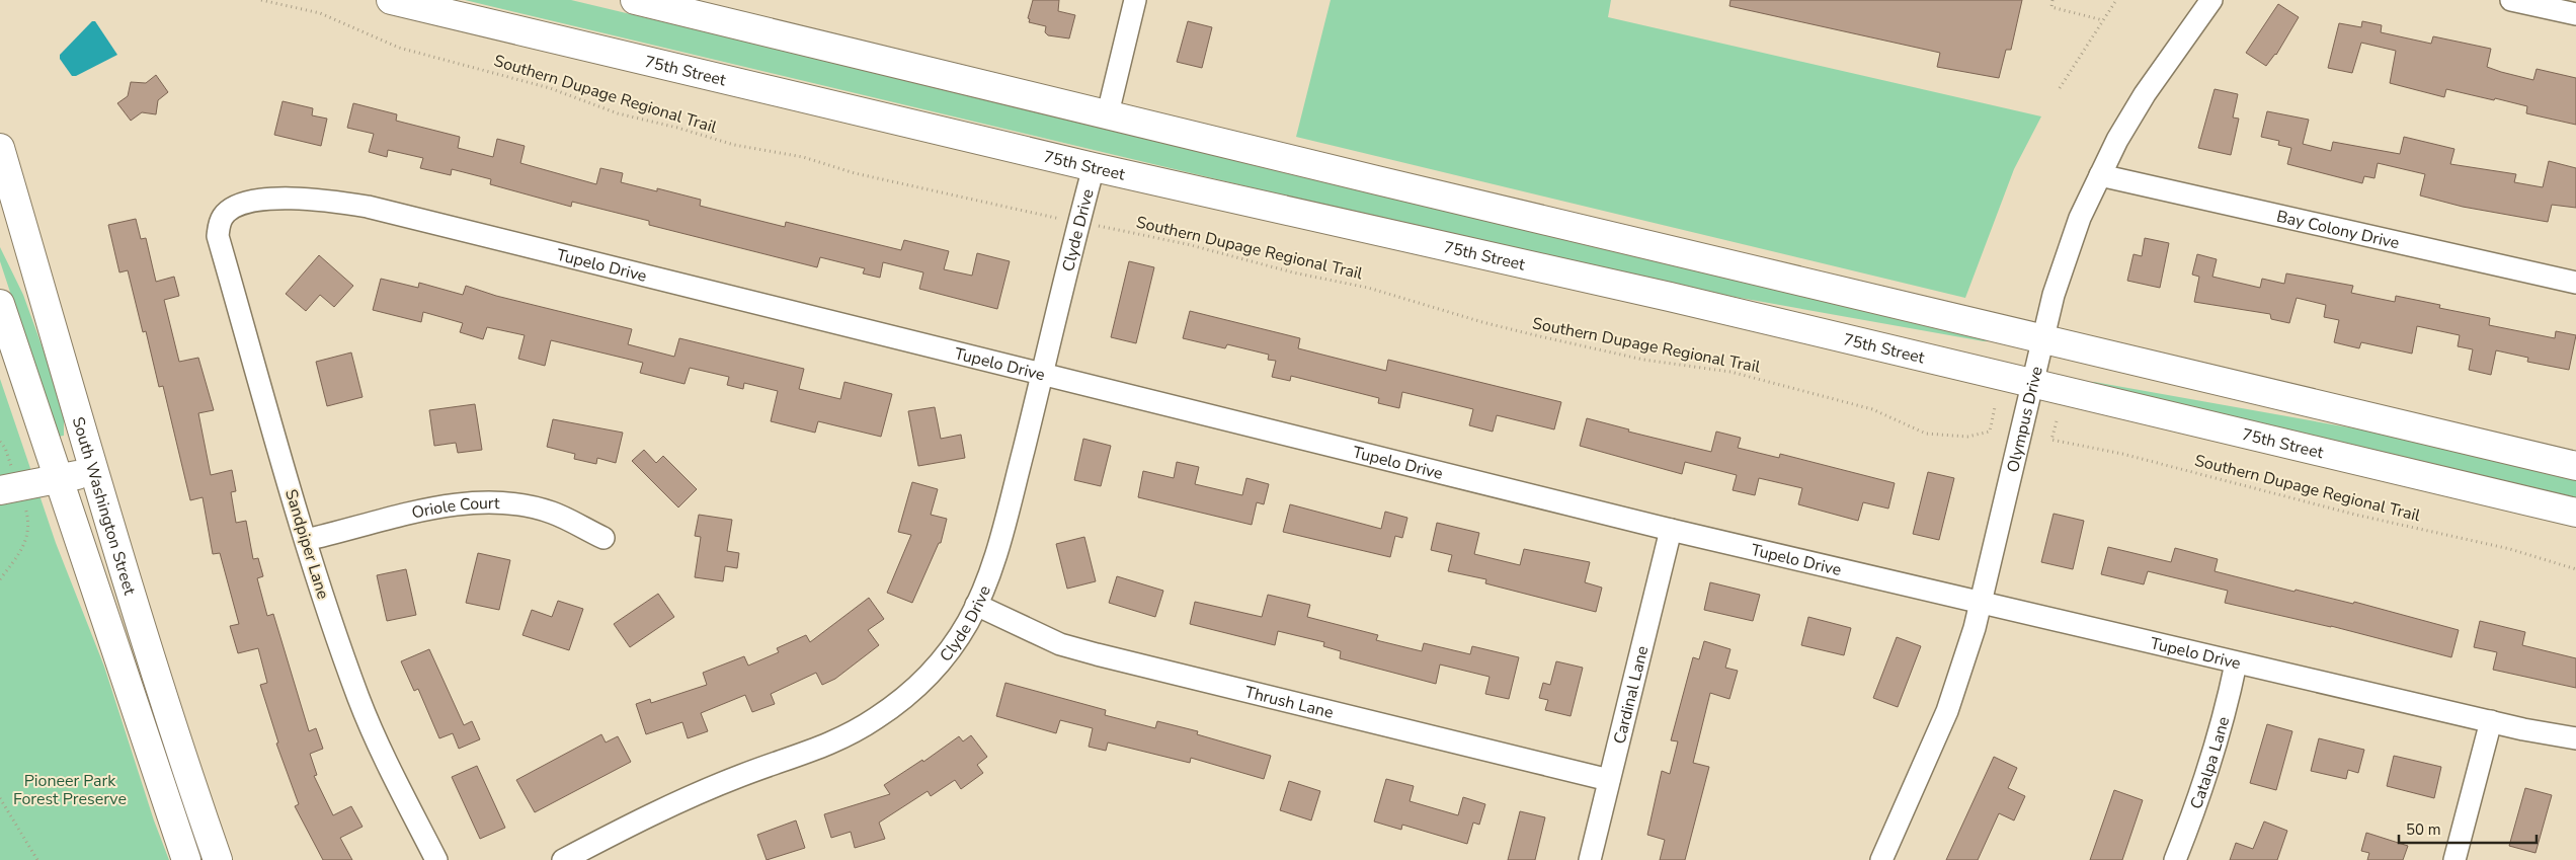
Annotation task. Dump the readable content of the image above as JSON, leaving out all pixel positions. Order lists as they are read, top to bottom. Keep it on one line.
{"streets":{"main road":["75th Street","South Washington Street"],"street":["Bay Colony Drive","Clyde Drive","Tupelo Drive","Olympus Drive","Oriole Court","Sandpiper Lane","Cardinal Lane","Thrush Lane","Catalpa Lane"],"path":["Southern Dupage Regional Trail"]},"crossings":[["75th Street","Clyde Drive"],["75th Street","Olympus Drive"],["Bay Colony Drive","Olympus Drive"],["Clyde Drive","Tupelo Drive"],["Clyde Drive","Thrush Lane"],["Tupelo Drive","Olympus Drive"],["Tupelo Drive","Sandpiper Lane"],["Tupelo Drive","Cardinal Lane"],["Tupelo Drive","Catalpa Lane"],["Oriole Court","Sandpiper Lane"],["Cardinal Lane","Thrush Lane"]],"parks":["Pioneer Park Forest Preserve"],"scale_bar":"50 m"}
